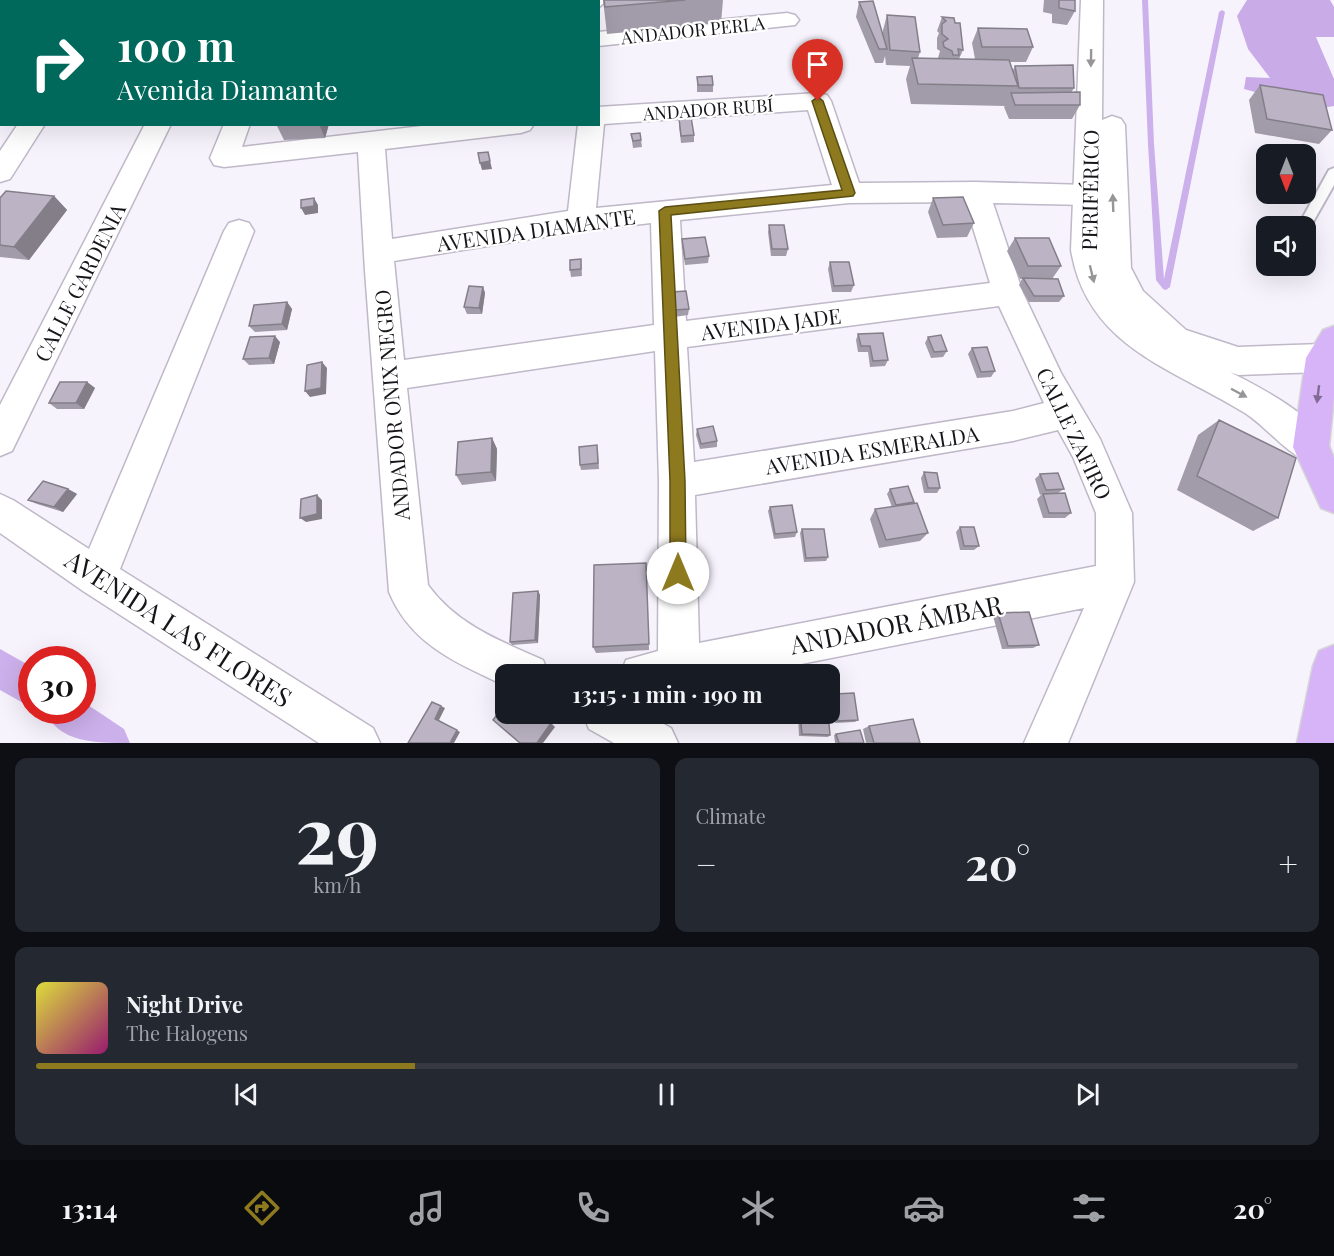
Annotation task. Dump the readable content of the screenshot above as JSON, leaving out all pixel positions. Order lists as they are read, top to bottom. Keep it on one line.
{"streets":{"street":["ANDADOR PERLA","ANDADOR RUBÍ","PERIFÉRICO","AVENIDA DIAMANTE","CALLE GARDENIA","AVENIDA JADE","ANDADOR ONIX NEGRO","CALLE ZAFIRO","AVENIDA ESMERALDA","ANDADOR ÁMBAR","AVENIDA LAS FLORES"]},"crossings":[["ANDADOR RUBÍ","AVENIDA DIAMANTE"],["PERIFÉRICO","AVENIDA DIAMANTE"],["AVENIDA DIAMANTE","ANDADOR ONIX NEGRO"],["AVENIDA DIAMANTE","CALLE ZAFIRO"],["AVENIDA JADE","ANDADOR ONIX NEGRO"],["AVENIDA JADE","CALLE ZAFIRO"],["CALLE ZAFIRO","AVENIDA ESMERALDA"],["CALLE ZAFIRO","ANDADOR ÁMBAR"]],"north":"bottom","page":{"turn":["100 m","Avenida Diamante"],"limit":"30","trip":"13:15 · 1 min · 190 m","tile":[["29","km/h"],"Climate"],"heat":["−","20°","+"],"song":["Night Drive","The Halogens"],"tabs":["13:14","20°"]}}
